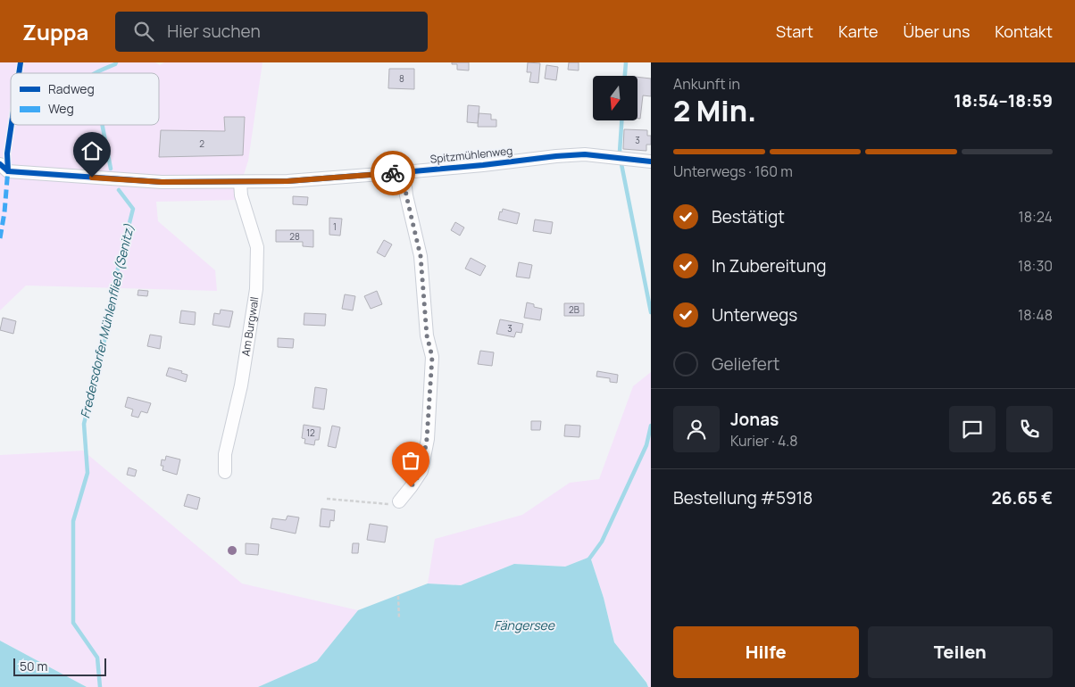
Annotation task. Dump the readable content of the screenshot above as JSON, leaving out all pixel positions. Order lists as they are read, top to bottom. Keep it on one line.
{"streets":{"street":["Spitzmühlenweg","Am Burgwall"]},"crossings":[["Spitzmühlenweg","Am Burgwall"]],"water":["Fredersdorfer Mühlenfließ (Senitz)","Fängersee"],"house_numbers":["8","3","2","1","28","2B","3","12"],"legend":["Radweg","Weg"],"scale_bar":"50 m","north":"bottom","page":{"header":"Zuppa","search":"Hier suchen","nav":["Start","Karte","Über uns","Kontakt"],"heading":["2 Min.","Ankunft in","18:54–18:59"],"panel":["Jonas","Kurier · 4.8","Bestellung #5918","26.65 €"],"bar":"Unterwegs · 160 m","list":[["Bestätigt","18:24"],["In Zubereitung","18:30"],["Unterwegs","18:48"],"Geliefert"],"buttons":["Hilfe","Teilen"],"scale":"50 m"}}
